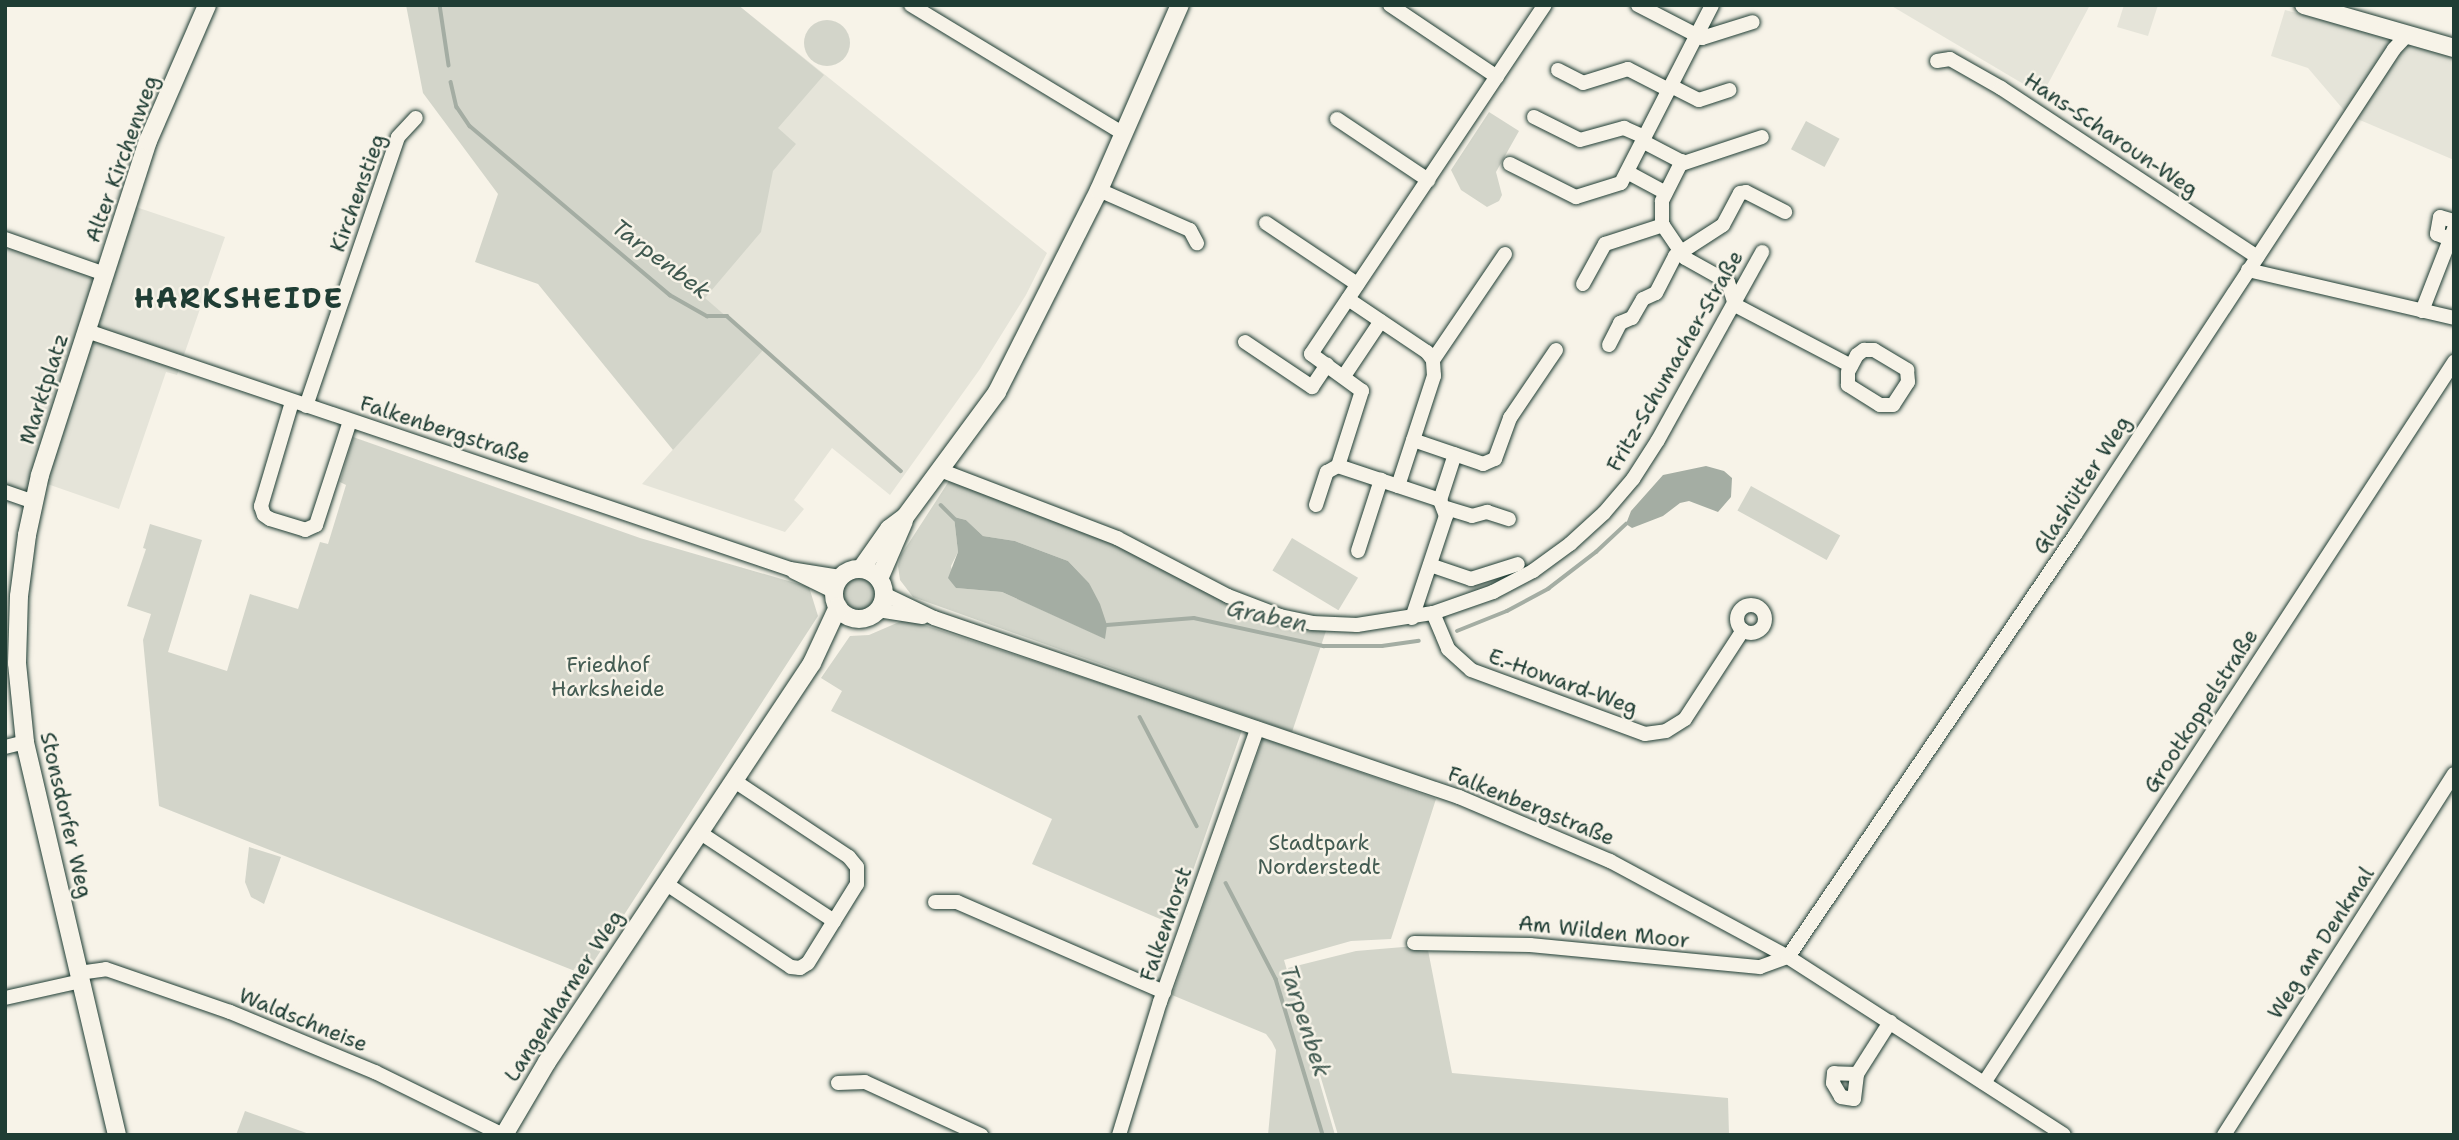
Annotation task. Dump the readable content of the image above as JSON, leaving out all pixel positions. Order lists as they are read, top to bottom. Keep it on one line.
{"streets":{"main road":["Alter Kirchenweg","Marktplatz","Stonsdorfer Weg","Langenharmer Weg"],"street":["Hans-Scharoun-Weg","Kirchenstieg","Fritz-Schumacher-Straße","Falkenbergstraße","Glashütter Weg","E.-Howard-Weg","Grootkoppelstraße","Falkenhorst","Am Wilden Moor","Weg am Denkmal","Waldschneise"]},"crossings":[["Hans-Scharoun-Weg","Glashütter Weg"],["Alter Kirchenweg","Marktplatz"],["Alter Kirchenweg","Falkenbergstraße"],["Kirchenstieg","Falkenbergstraße"],["Fritz-Schumacher-Straße","E.-Howard-Weg"],["Marktplatz","Falkenbergstraße"],["Marktplatz","Stonsdorfer Weg"],["Falkenbergstraße","Glashütter Weg"],["Falkenbergstraße","Grootkoppelstraße"],["Falkenbergstraße","Falkenhorst"],["Falkenbergstraße","Am Wilden Moor"],["Falkenbergstraße","Langenharmer Weg"],["Glashütter Weg","Am Wilden Moor"],["Stonsdorfer Weg","Waldschneise"],["Langenharmer Weg","Waldschneise"]],"districts":["HARKSHEIDE"],"water":["Tarpenbek","Graben"],"parks":["Friedhof Harksheide","Stadtpark Norderstedt"]}
